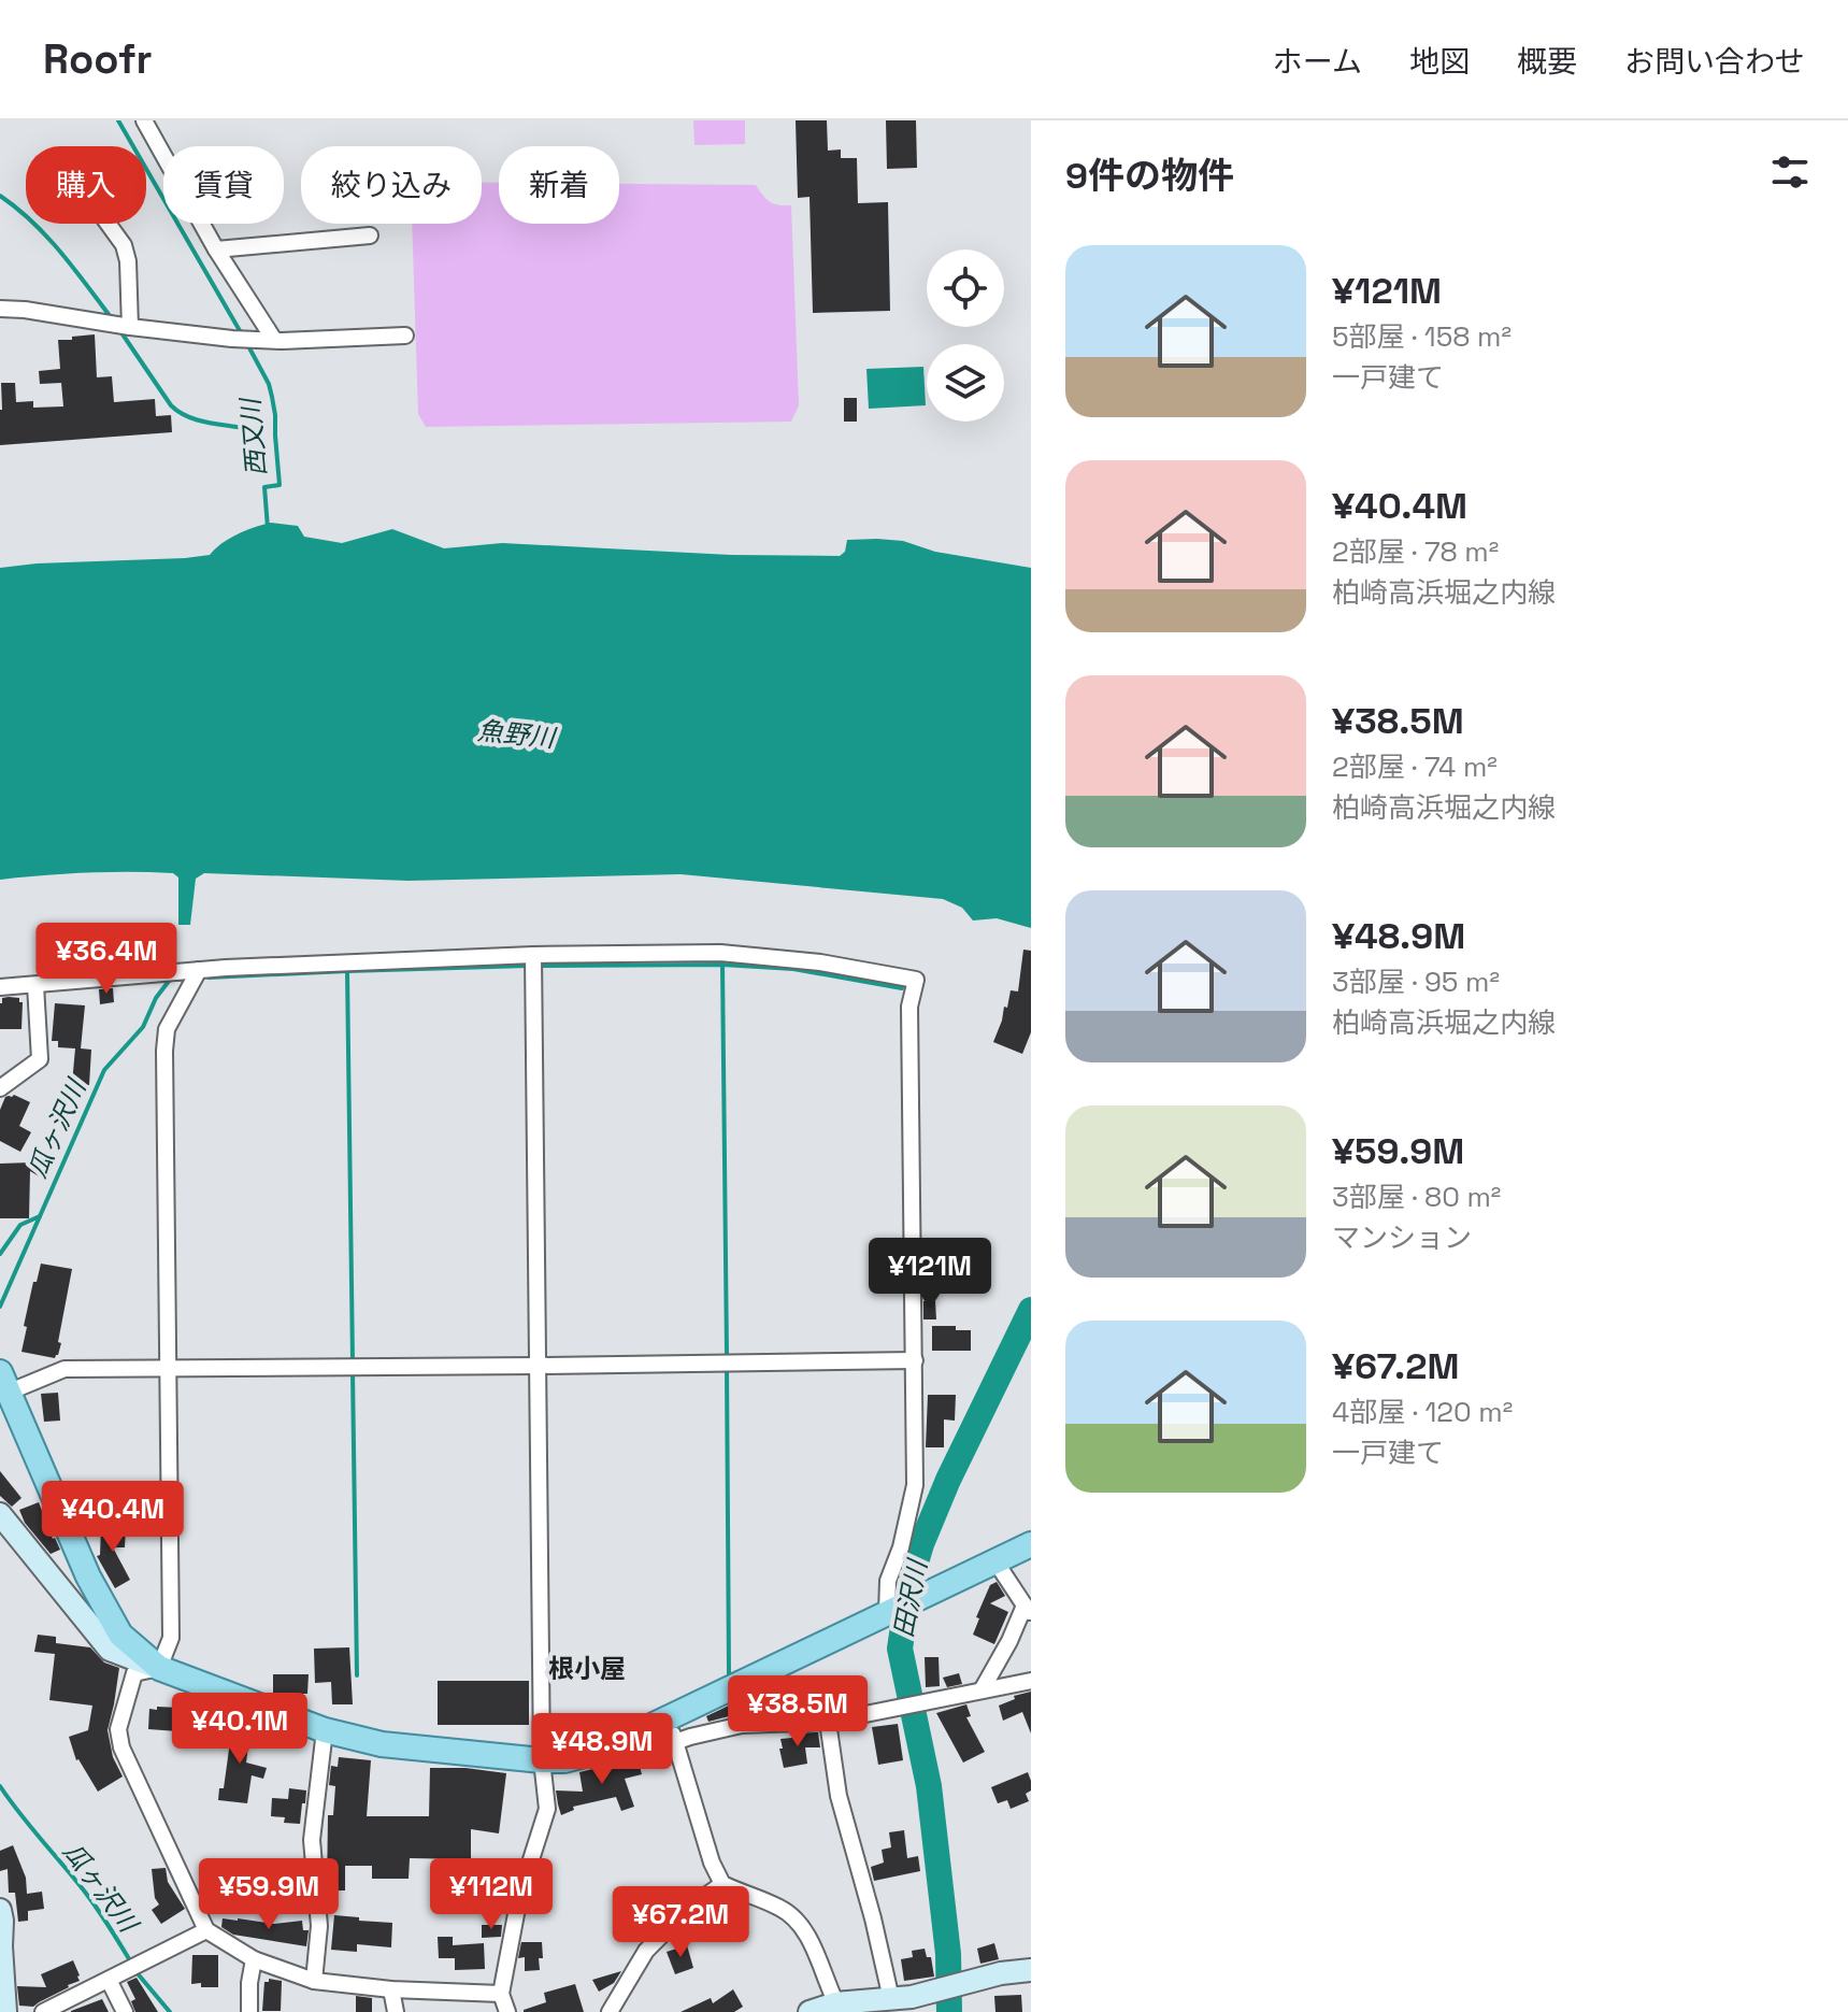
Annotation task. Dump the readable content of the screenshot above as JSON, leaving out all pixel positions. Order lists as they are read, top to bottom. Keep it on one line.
{"districts":["根小屋"],"water":["西又川","魚野川","瓜ヶ沢川","田沢川"],"page":{"header":"Roofr","nav":["ホーム","地図","概要","お問い合わせ"],"heading":"9件の物件","chip":["購入","賃貸","絞り込み","新着"],"list":[{"name":"¥121M","note":"5部屋 · 158 m² · 一戸建て"},{"name":"¥40.4M","note":"2部屋 · 78 m² · 柏崎高浜堀之内線"},{"name":"¥38.5M","note":"2部屋 · 74 m² · 柏崎高浜堀之内線"},{"name":"¥48.9M","note":"3部屋 · 95 m² · 柏崎高浜堀之内線"},{"name":"¥59.9M","note":"3部屋 · 80 m² · マンション"},{"name":"¥67.2M","note":"4部屋 · 120 m² · 一戸建て"}],"price":["¥36.4M","¥121M","¥40.4M","¥38.5M","¥40.1M","¥48.9M","¥59.9M","¥112M","¥67.2M"]}}
